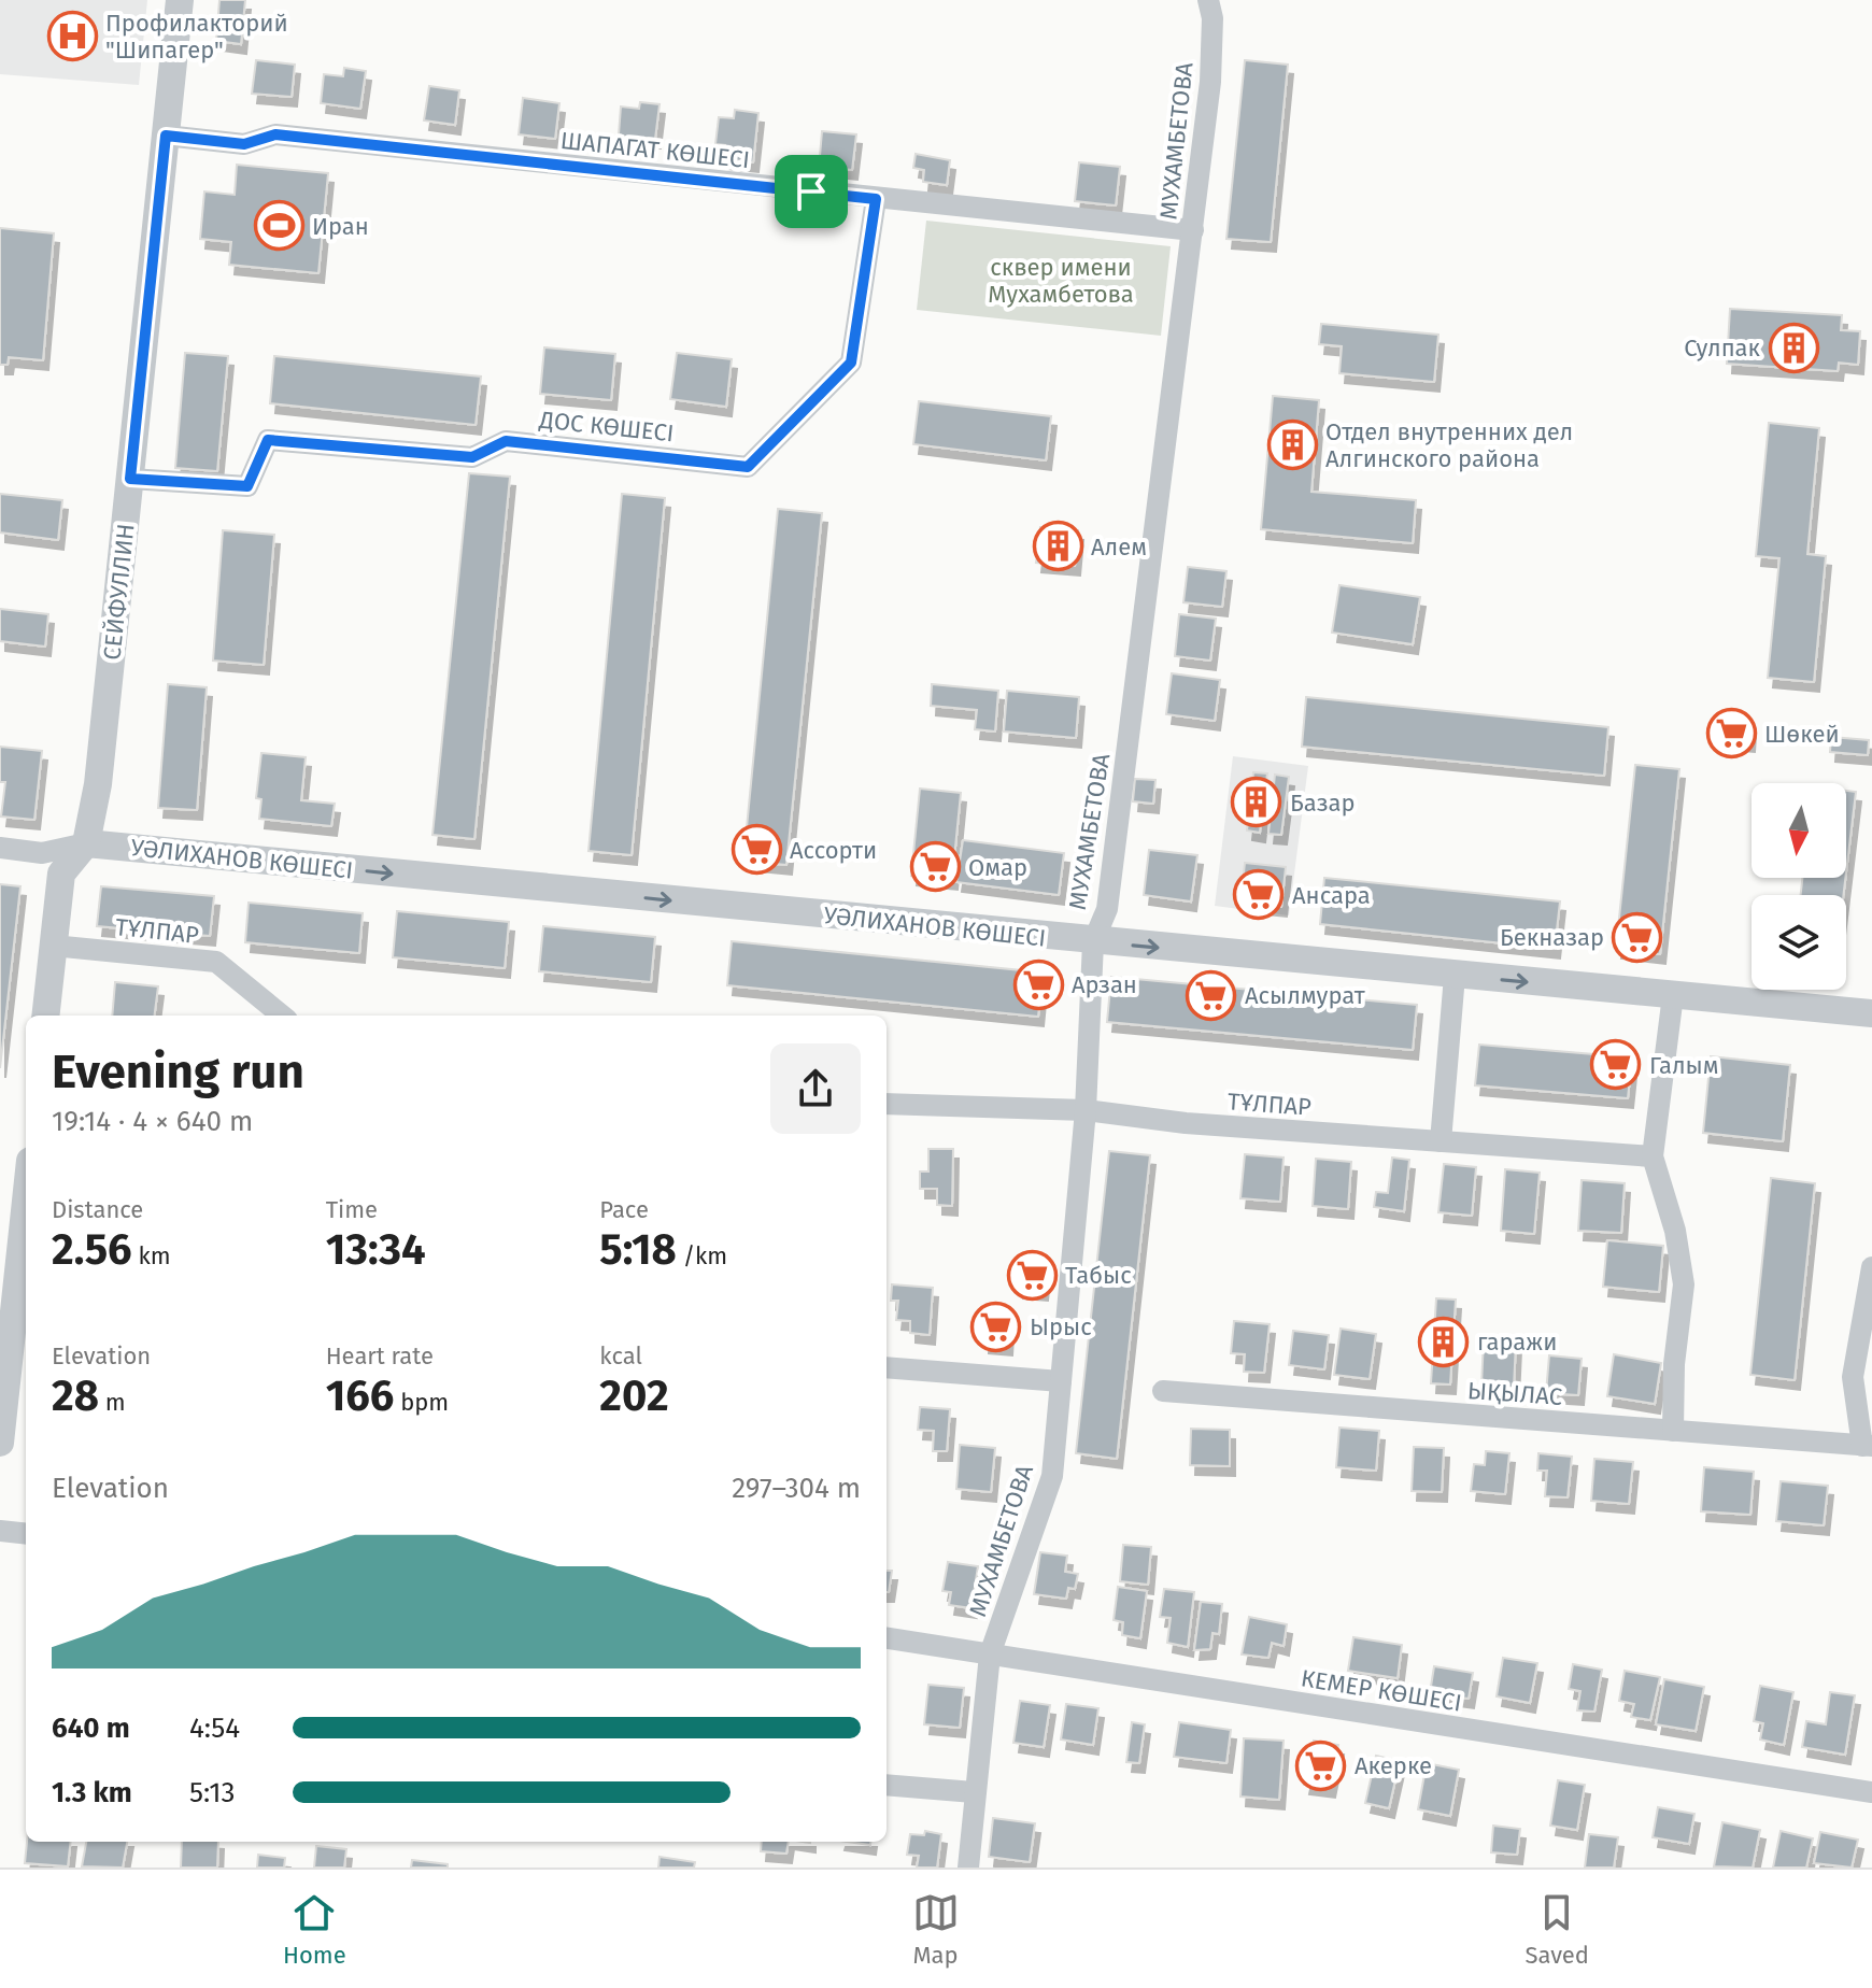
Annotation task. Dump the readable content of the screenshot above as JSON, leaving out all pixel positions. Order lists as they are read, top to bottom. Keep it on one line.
{"streets":{"street":["МУХАМБЕТОВА","ШАПАГАТ КӨШЕСІ","ДОС КӨШЕСІ","СЕЙФУЛЛИН","УӘЛИХАНОВ КӨШЕСІ","ТҰЛПАР","ЫҚЫЛАС","КЕМЕР КӨШЕСІ"]},"crossings":[["МУХАМБЕТОВА","ШАПАГАТ КӨШЕСІ"],["МУХАМБЕТОВА","УӘЛИХАНОВ КӨШЕСІ"],["МУХАМБЕТОВА","ТҰЛПАР"],["МУХАМБЕТОВА","КЕМЕР КӨШЕСІ"],["ШАПАГАТ КӨШЕСІ","ДОС КӨШЕСІ"],["ШАПАГАТ КӨШЕСІ","СЕЙФУЛЛИН"],["ДОС КӨШЕСІ","СЕЙФУЛЛИН"],["СЕЙФУЛЛИН","УӘЛИХАНОВ КӨШЕСІ"],["СЕЙФУЛЛИН","ТҰЛПАР"]],"one_way":["УӘЛИХАНОВ КӨШЕСІ"],"parks":["сквер имени Мухамбетова"],"places":{"hospital":["Профилакторий \"Шипагер\""],"sports":["Иран"],"building":["Сулпак","Отдел внутренних дел Алгинского района","Алем","Базар","гаражи"],"supermarket":["Шөкей","Ассорти","Омар","Ансара","Бекназар","Арзан","Асылмурат","Галым","Табыс","Ырыс","Акерке"]},"north":"bottom","page":{"heading":["Evening run","19:14 · 4 × 640 m"],"stats":[["Distance","2.56 km"],["Time","13:34"],["Pace","5:18 /km"],["Elevation","28 m"],["Heart rate","166 bpm"],["kcal","202"]],"chart":["Elevation","297–304 m"],"list":[{"name":"640 m","note":"4:54"},{"name":"1.3 km","note":"5:13"}],"tabs":["Home","Map","Saved"]}}
